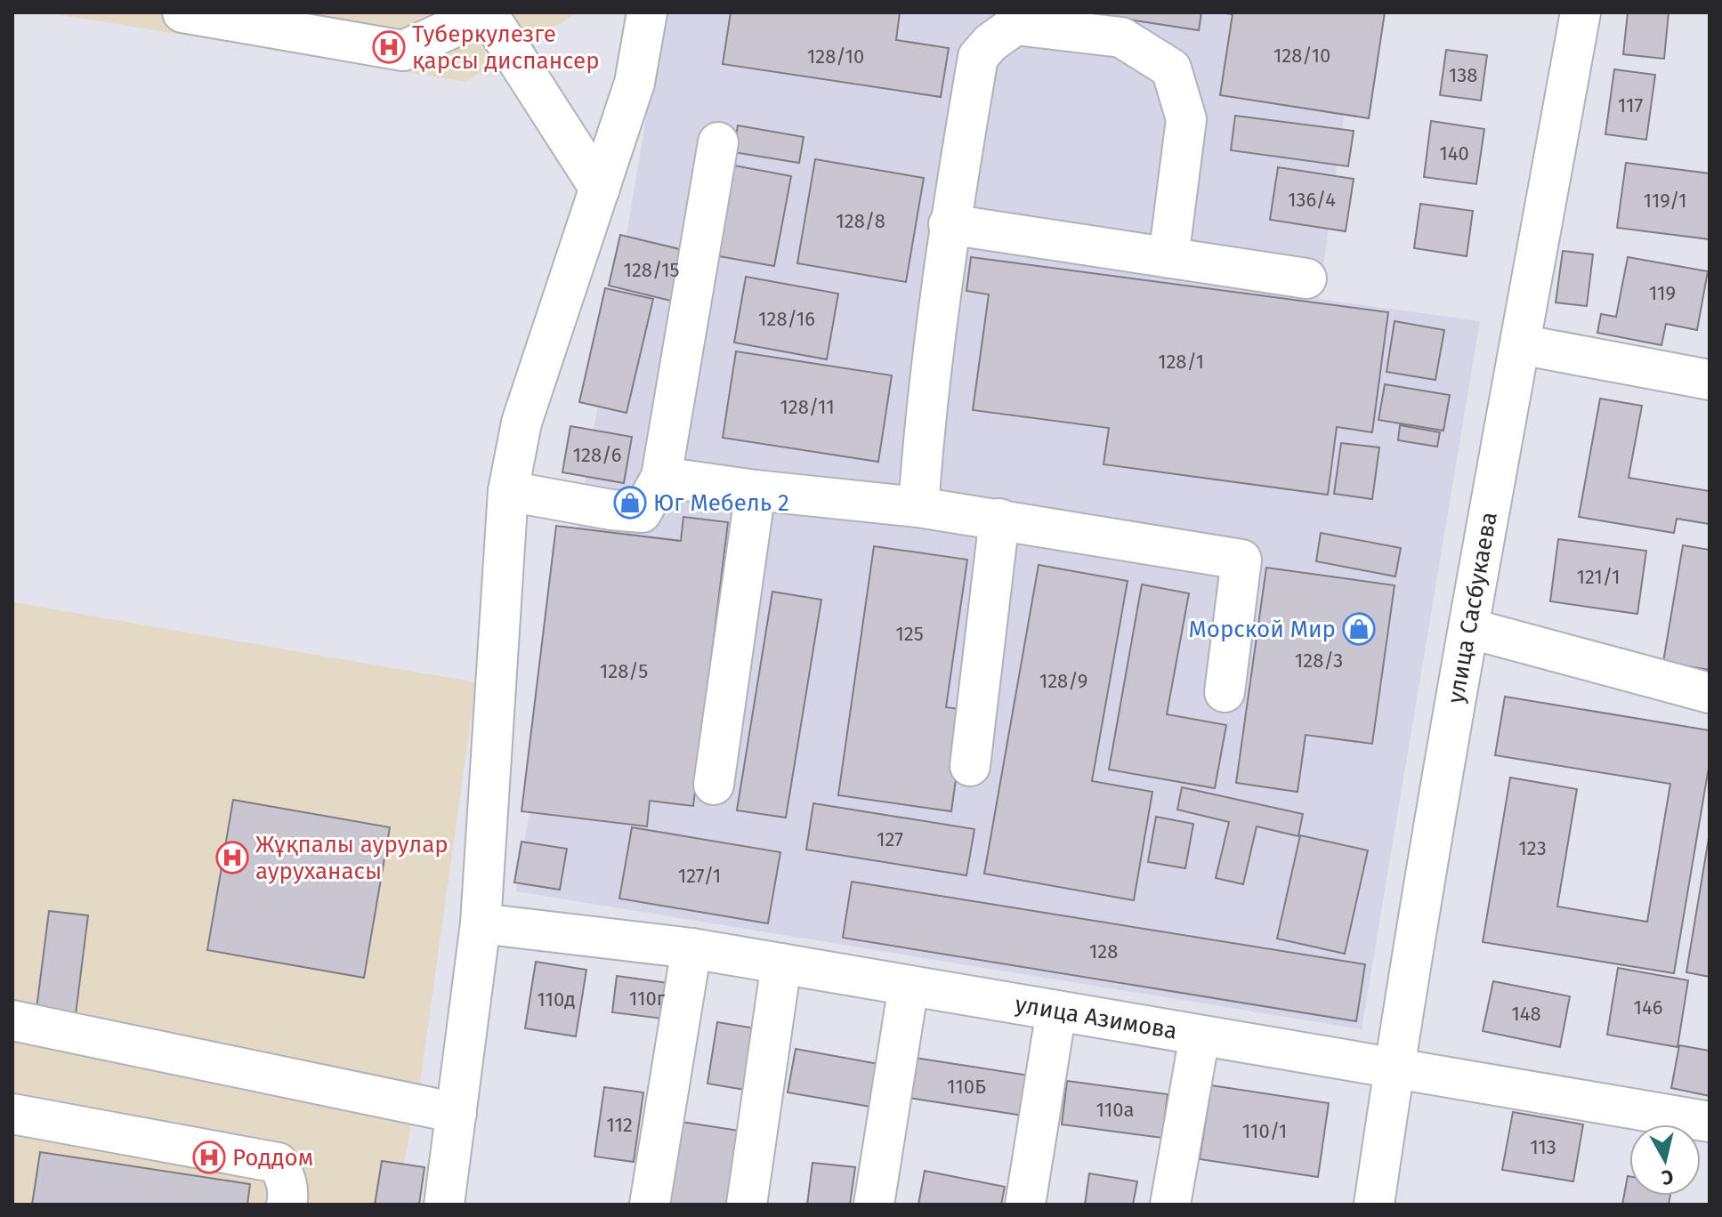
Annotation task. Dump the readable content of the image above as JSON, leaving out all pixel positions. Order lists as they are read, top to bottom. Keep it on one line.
{"streets":{"street":["улица Сасбукаева","улица Азимова"]},"crossings":[["улица Сасбукаева","улица Азимова"]],"places":{"hospital":["Туберкулезге қарсы диспансер","Жұқпалы аурулар ауруханасы","Роддом"],"shop":["Юг Мебель 2","Морской Мир"]},"house_numbers":["128/10","128/10","138","117","140","136/4","119/1","128/8","128/15","119","128/16","128/1","128/11","128/6","121/1","125","128/3","128/5","128/9","127","123","127/1","128","110г","110д","146","148","110Б","110а","112","110/1","113"],"north":"bottom"}
